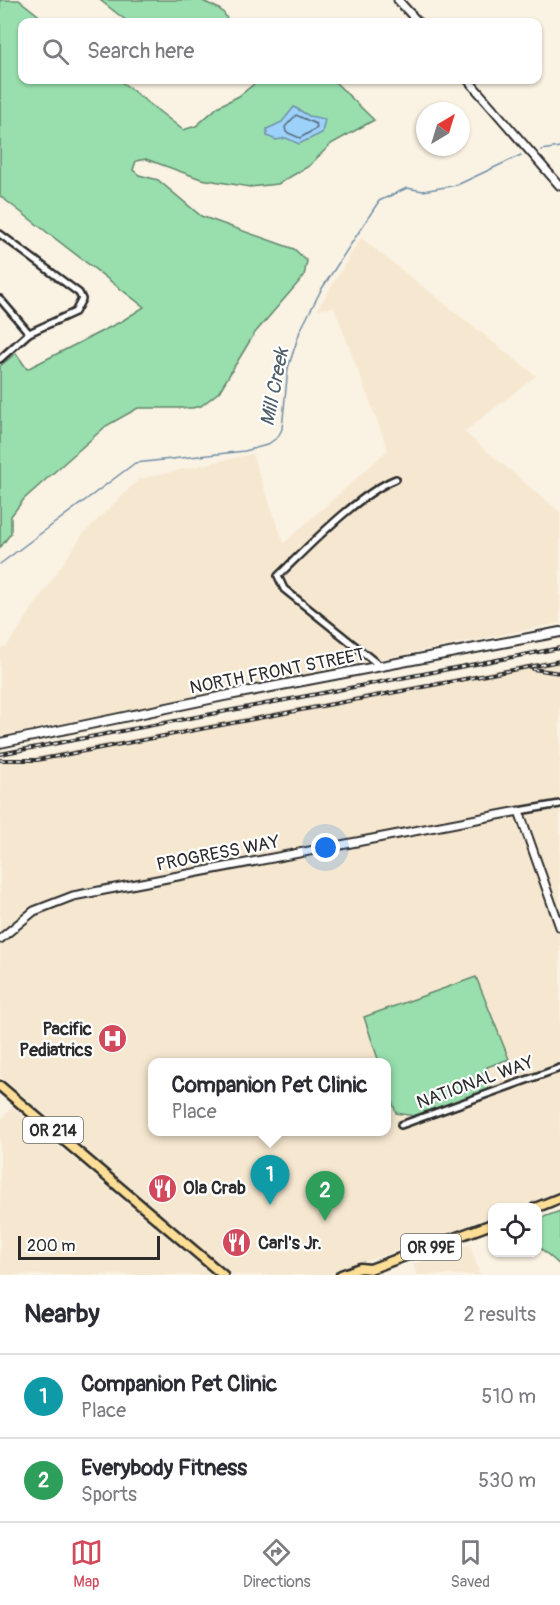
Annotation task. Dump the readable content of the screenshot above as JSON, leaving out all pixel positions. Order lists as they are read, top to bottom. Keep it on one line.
{"streets":{"main road":["NORTH FRONT STREET","OR 214","OR 99E"],"street":["PROGRESS WAY","NATIONAL WAY"]},"water":["Mill Creek"],"places":{"hospital":["Pacific Pediatrics"],"restaurant":["Ola Crab","Carl's Jr."]},"scale_bar":"200 m","north":"top right","page":{"search":"Search here","popup":["Companion Pet Clinic","Place"],"pins":["1","2"],"scale":"200 m","heading":["Nearby","2 results"],"list":[{"mark":"1","name":"Companion Pet Clinic","note":"Place","value":"510 m"},{"mark":"2","name":"Everybody Fitness","note":"Sports","value":"530 m"}],"nav":["Map","Directions","Saved"]}}
